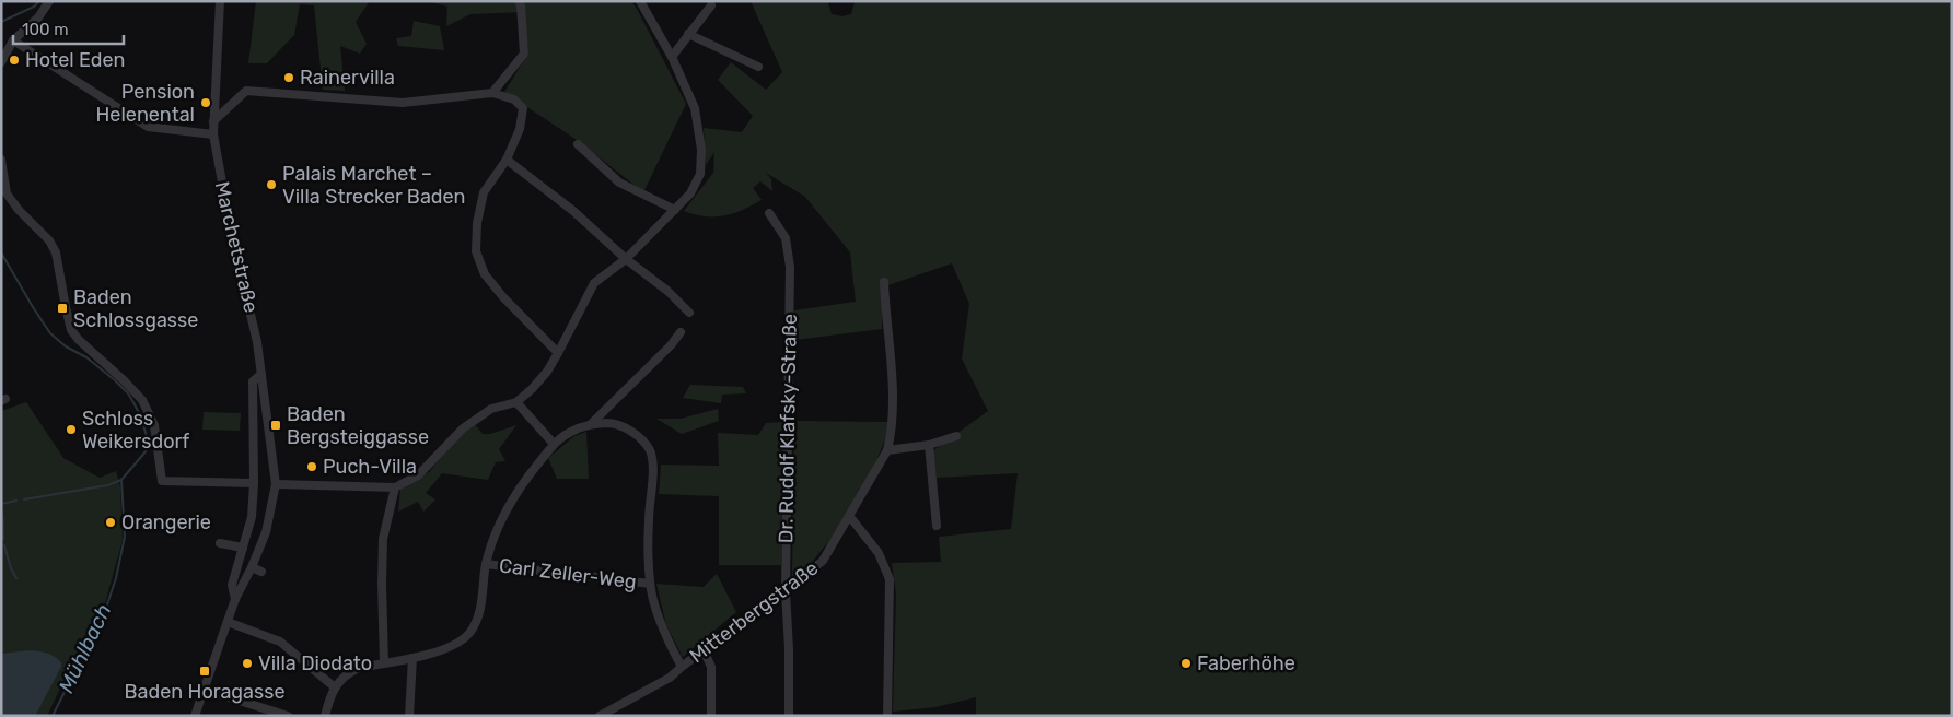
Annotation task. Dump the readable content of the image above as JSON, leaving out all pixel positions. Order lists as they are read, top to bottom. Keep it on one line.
{"streets":{"street":["Marchetstraße","Dr. Rudolf Klafsky-Straße","Carl Zeller-Weg","Mitterbergstraße"]},"crossings":[["Dr. Rudolf Klafsky-Straße","Mitterbergstraße"]],"water":["Mühlbach"],"places":{"other":["Hotel Eden","Rainervilla","Pension Helenental","Palais Marchet – Villa Strecker Baden","Schloss Weikersdorf","Puch-Villa","Orangerie","Villa Diodato","Faberhöhe"],"transit":["Baden Schlossgasse","Baden Bergsteiggasse","Baden Horagasse"]},"scale_bar":"100 m"}
